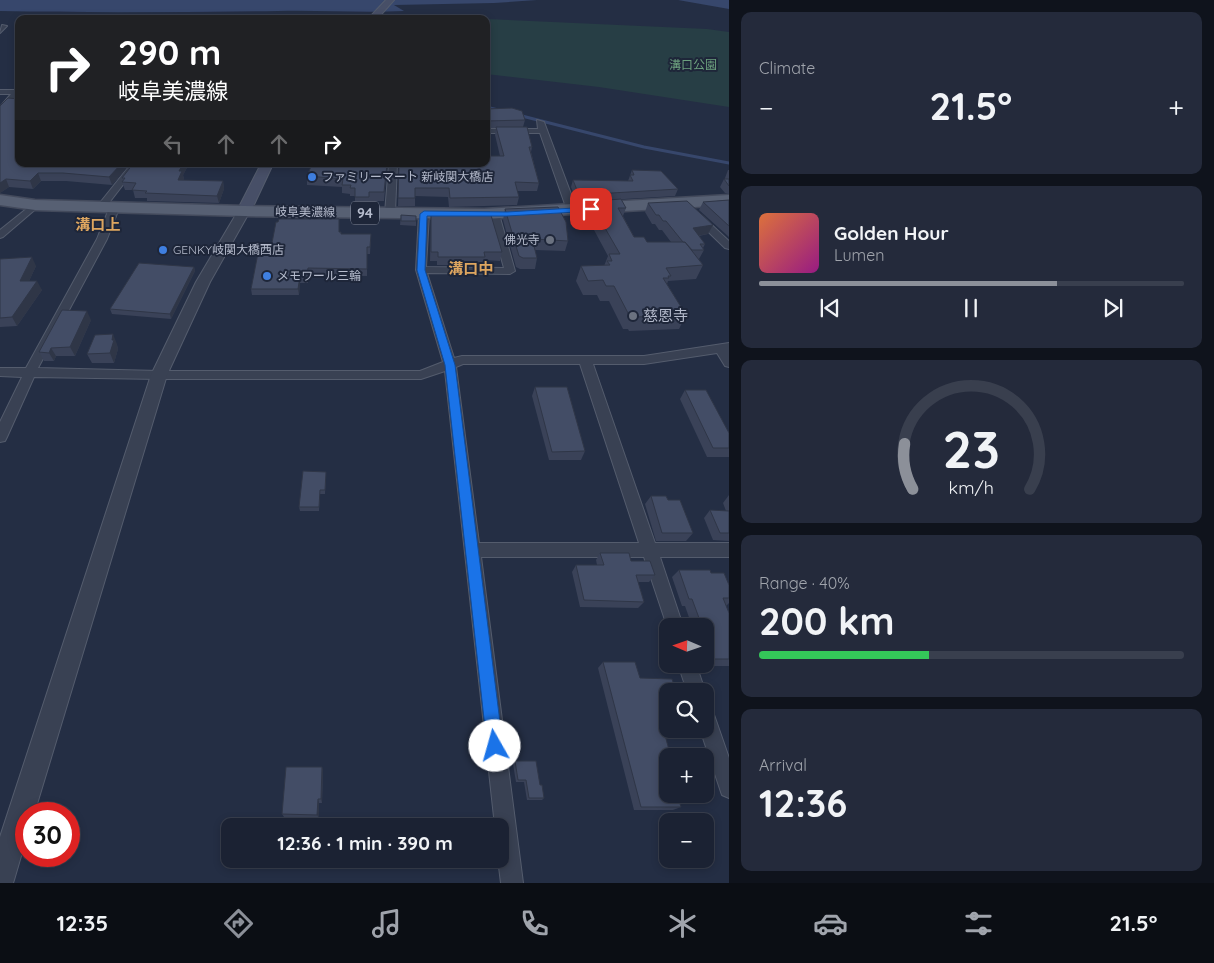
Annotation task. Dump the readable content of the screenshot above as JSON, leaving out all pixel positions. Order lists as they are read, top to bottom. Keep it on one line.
{"streets":{"main road":["岐阜美濃線","94"]},"districts":["溝口上","溝口中"],"parks":["溝口公園"],"places":["ファミリーマート 新岐関大橋店","佛光寺","GENKY岐関大橋西店","メモワール三輪","慈恩寺"],"north":"left","page":{"tile":["Climate",["Range · 40%","200 km"],["Arrival","12:36"]],"turn":["290 m","岐阜美濃線"],"heat":["−","21.5°","+"],"song":["Golden Hour","Lumen"],"map_buttons":["+","−"],"limit":"30","trip":"12:36 · 1 min · 390 m","tabs":["12:35","21.5°"],"gauge":["23","km/h"]}}
